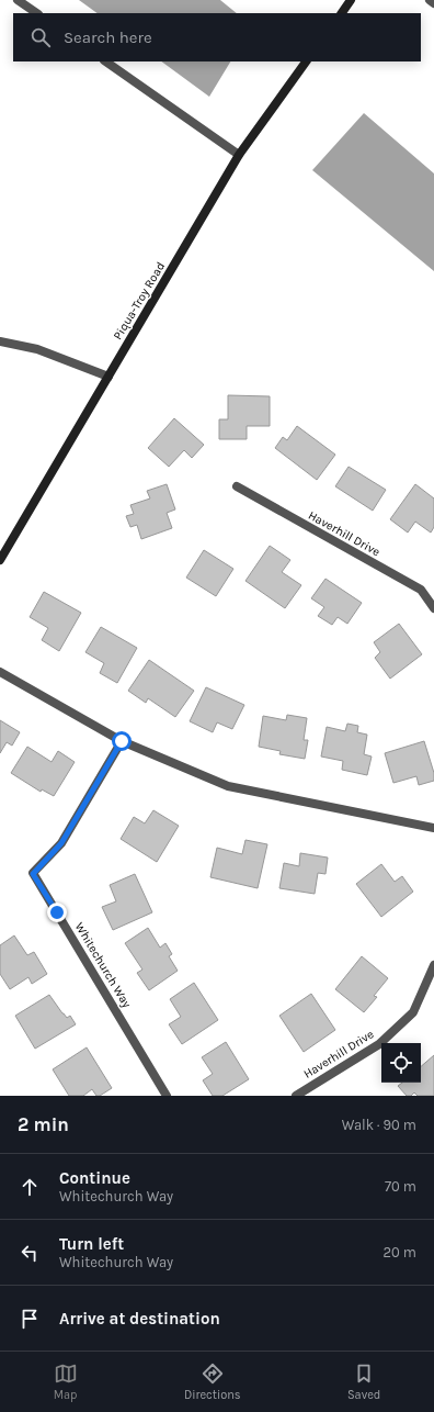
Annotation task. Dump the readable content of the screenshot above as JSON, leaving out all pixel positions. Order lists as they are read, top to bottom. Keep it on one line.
{"streets":{"street":["Piqua-Troy Road","Haverhill Drive","Whitechurch Way"]},"page":{"search":"Search here","heading":["2 min","Walk · 90 m"],"list":[["Continue","Whitechurch Way","70 m"],["Turn left","Whitechurch Way","20 m"],"Arrive at destination"],"nav":["Map","Directions","Saved"]}}
